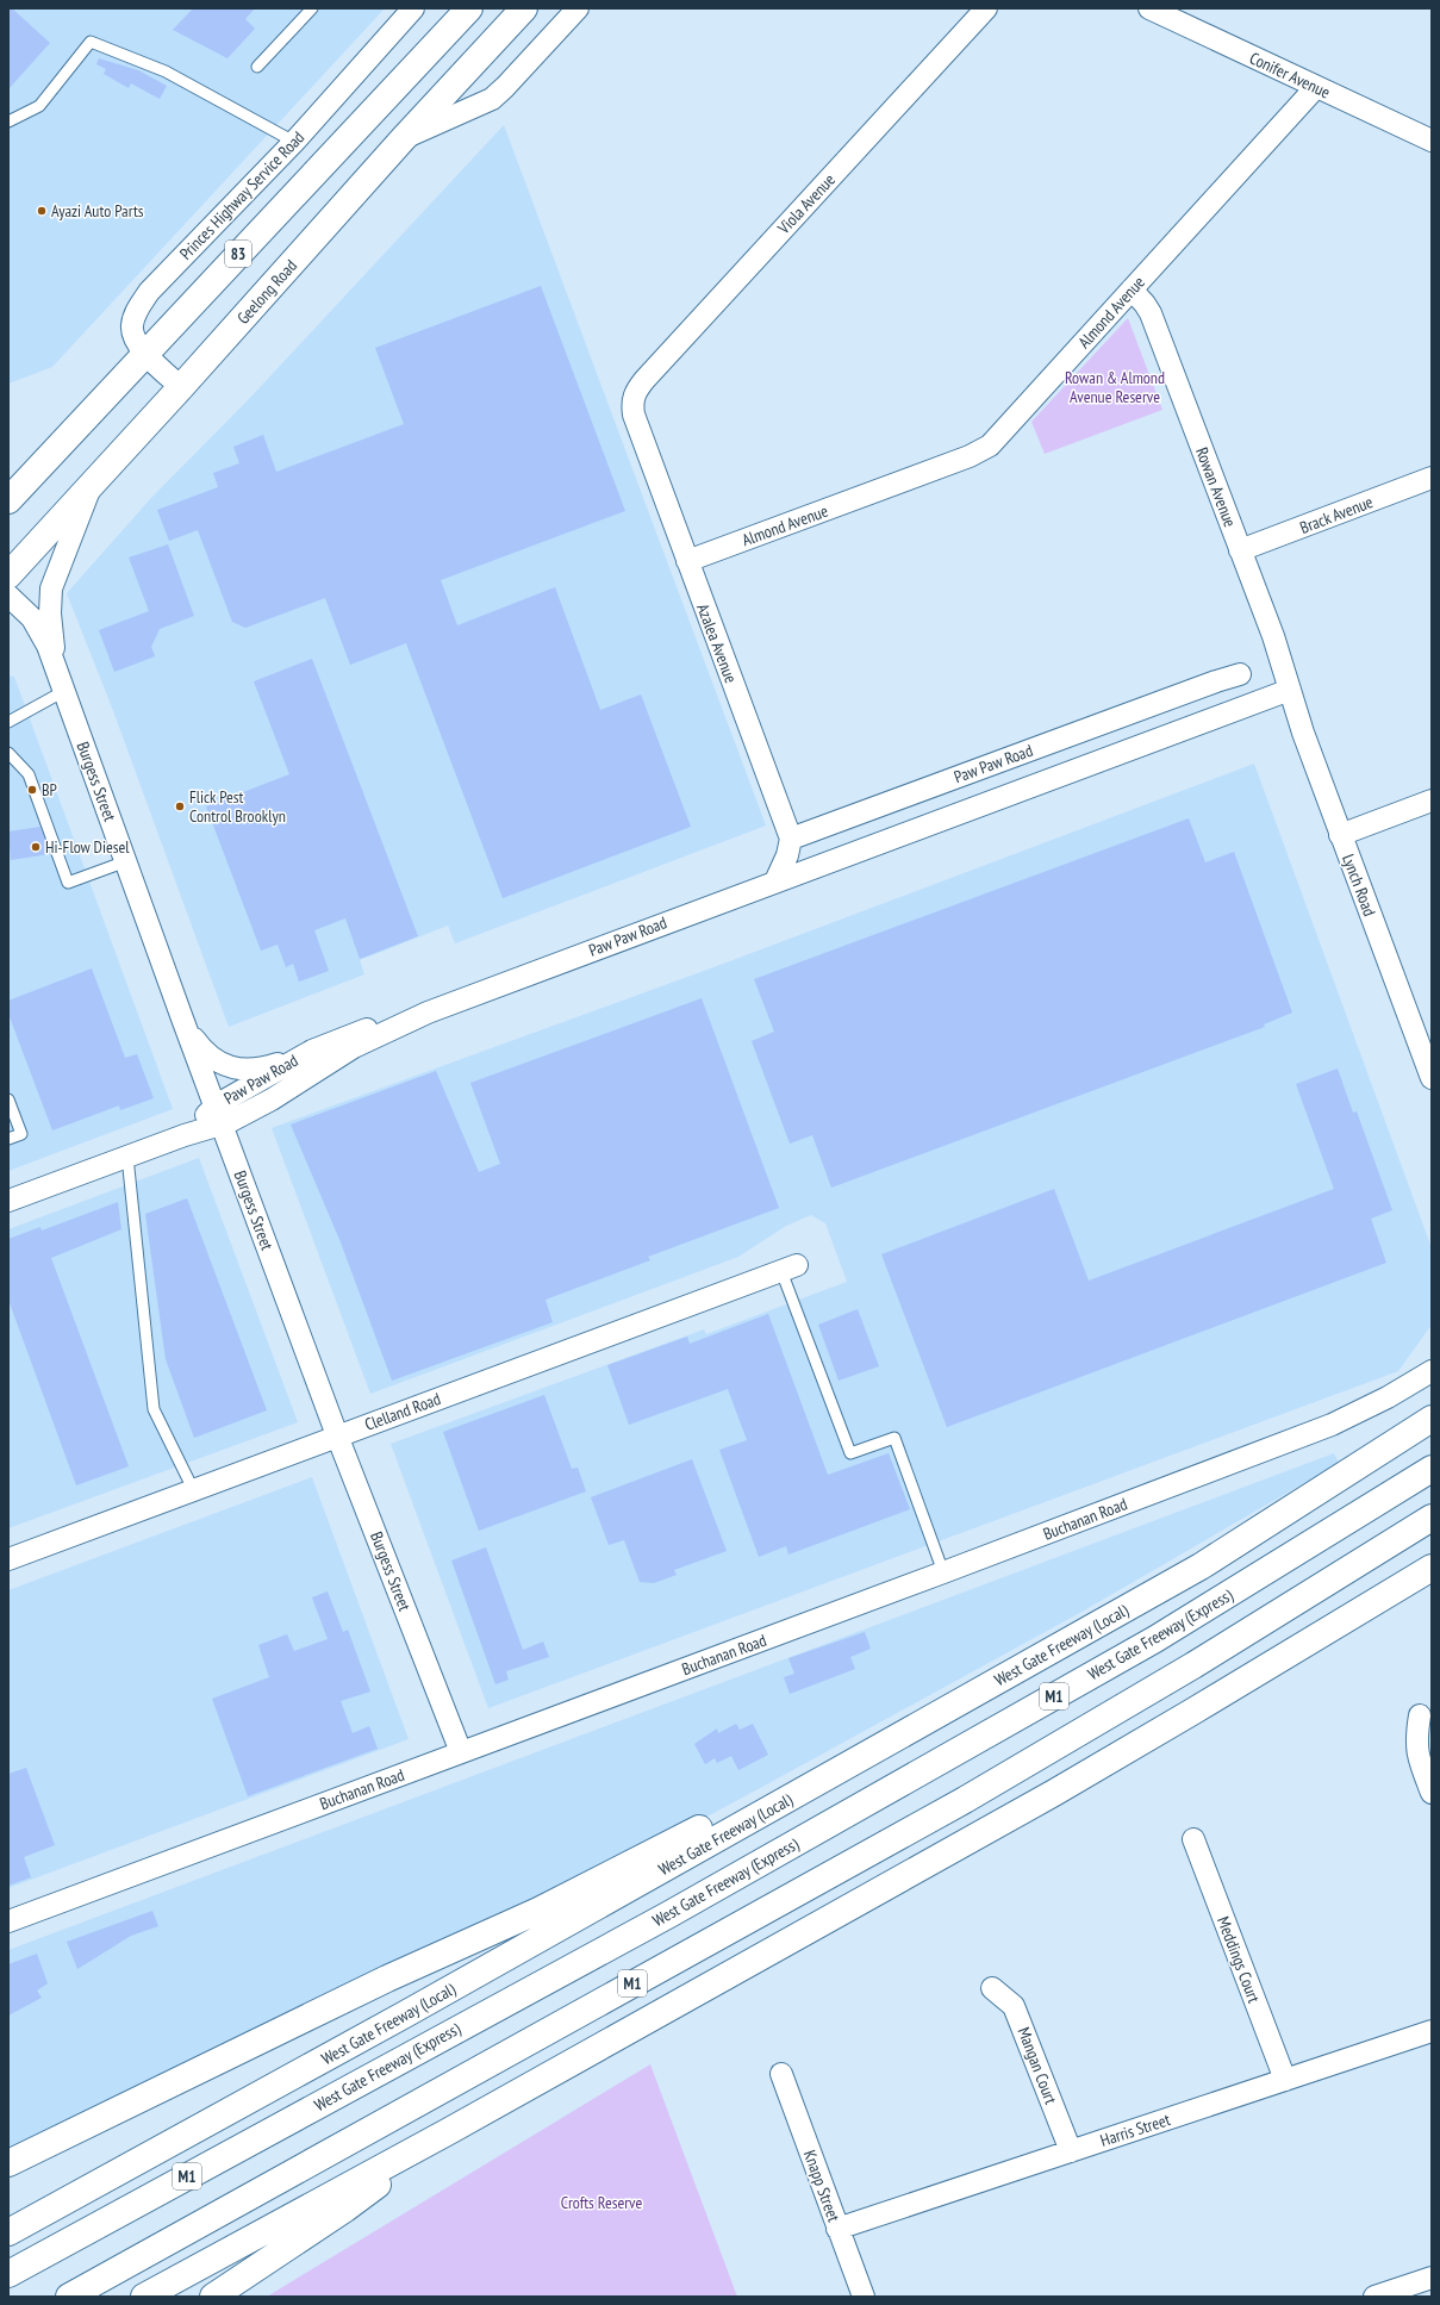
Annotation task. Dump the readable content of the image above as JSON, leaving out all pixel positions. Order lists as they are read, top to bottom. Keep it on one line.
{"streets":{"highway":["83","Geelong Road","West Gate Freeway (Express)","West Gate Freeway (Local)","M1"],"street":["Conifer Avenue","Princes Highway Service Road","Viola Avenue","Almond Avenue","Rowan Avenue","Brack Avenue","Azalea Avenue","Paw Paw Road","Burgess Street","Lynch Road","Clelland Road","Buchanan Road","Meddings Court","Mangan Court","Harris Street","Knapp Street"]},"crossings":[["Conifer Avenue","Almond Avenue"],["Princes Highway Service Road","83"],["Princes Highway Service Road","Geelong Road"],["Viola Avenue","Azalea Avenue"],["Almond Avenue","Rowan Avenue"],["Almond Avenue","Azalea Avenue"],["Rowan Avenue","Brack Avenue"],["Rowan Avenue","Paw Paw Road"],["Rowan Avenue","Lynch Road"],["Azalea Avenue","Paw Paw Road"],["Paw Paw Road","Burgess Street"],["Paw Paw Road","Lynch Road"],["Burgess Street","Clelland Road"],["Burgess Street","Buchanan Road"],["Meddings Court","Harris Street"],["Mangan Court","Harris Street"],["Harris Street","Knapp Street"]],"parks":["Rowan & Almond Avenue Reserve","Crofts Reserve"],"places":["Ayazi Auto Parts","BP","Flick Pest Control Brooklyn","Hi-Flow Diesel"]}
